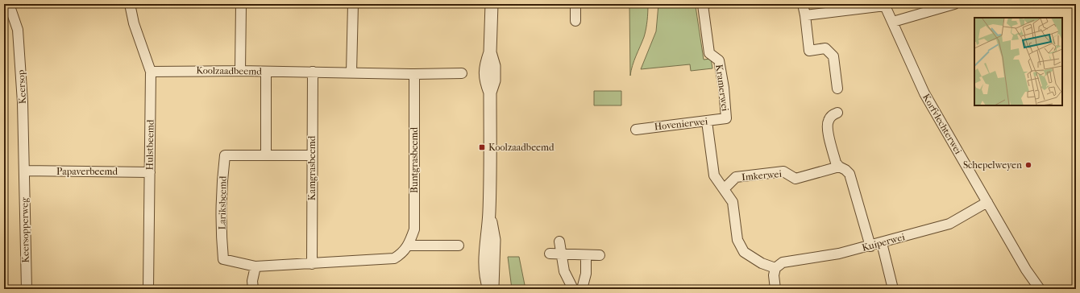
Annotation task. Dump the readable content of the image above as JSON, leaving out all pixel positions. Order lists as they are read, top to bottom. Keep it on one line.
{"streets":{"street":["Koolzaadbeemd","Keersop","Kramerwei","Hovenierwei","Korfvlechterwei","Hulstbeemd","Buntgrasbeemd","Kamgrasbeemd","Papaverbeemd","Imkerwei","Lariksbeemd","Keersopperweg","Kuiperwei"]},"crossings":[["Koolzaadbeemd","Hulstbeemd"],["Koolzaadbeemd","Buntgrasbeemd"],["Koolzaadbeemd","Kamgrasbeemd"],["Keersop","Papaverbeemd"],["Keersop","Keersopperweg"],["Kramerwei","Hovenierwei"],["Korfvlechterwei","Kuiperwei"],["Hulstbeemd","Papaverbeemd"],["Buntgrasbeemd","Kamgrasbeemd"],["Buntgrasbeemd","Lariksbeemd"],["Kamgrasbeemd","Lariksbeemd"],["Papaverbeemd","Keersopperweg"]],"places":{"transit":["Koolzaadbeemd"],"other":["Schepelweyen"]}}
